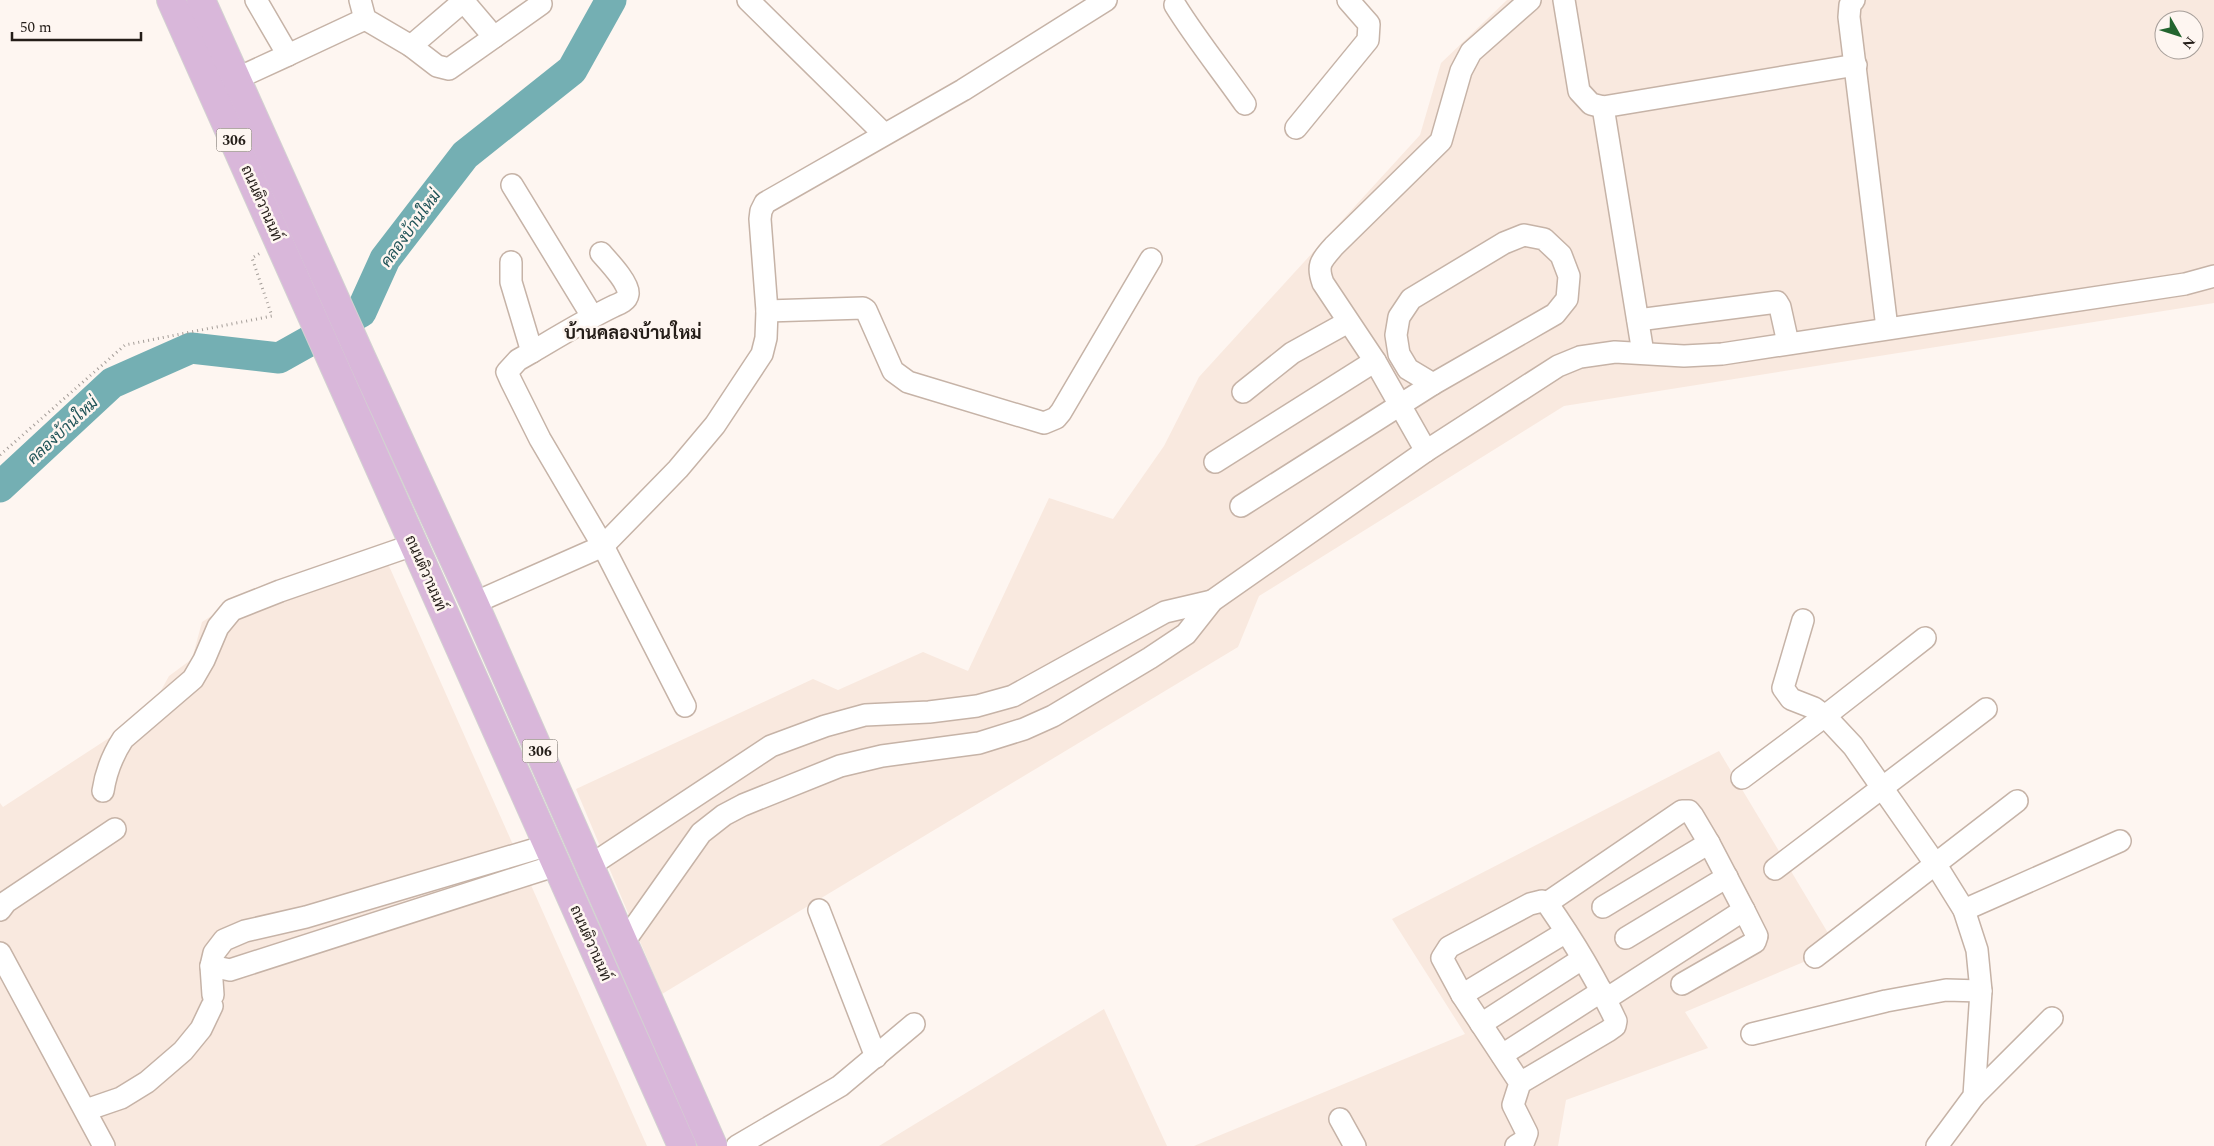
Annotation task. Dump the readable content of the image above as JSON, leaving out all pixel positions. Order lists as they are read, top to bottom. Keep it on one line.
{"streets":{"main road":["306","ถนนติวานนท์"]},"districts":["บ้านคลองบ้านใหม่"],"water":["คลองบ้านใหม่"],"scale_bar":"50 m","north":"bottom right"}
